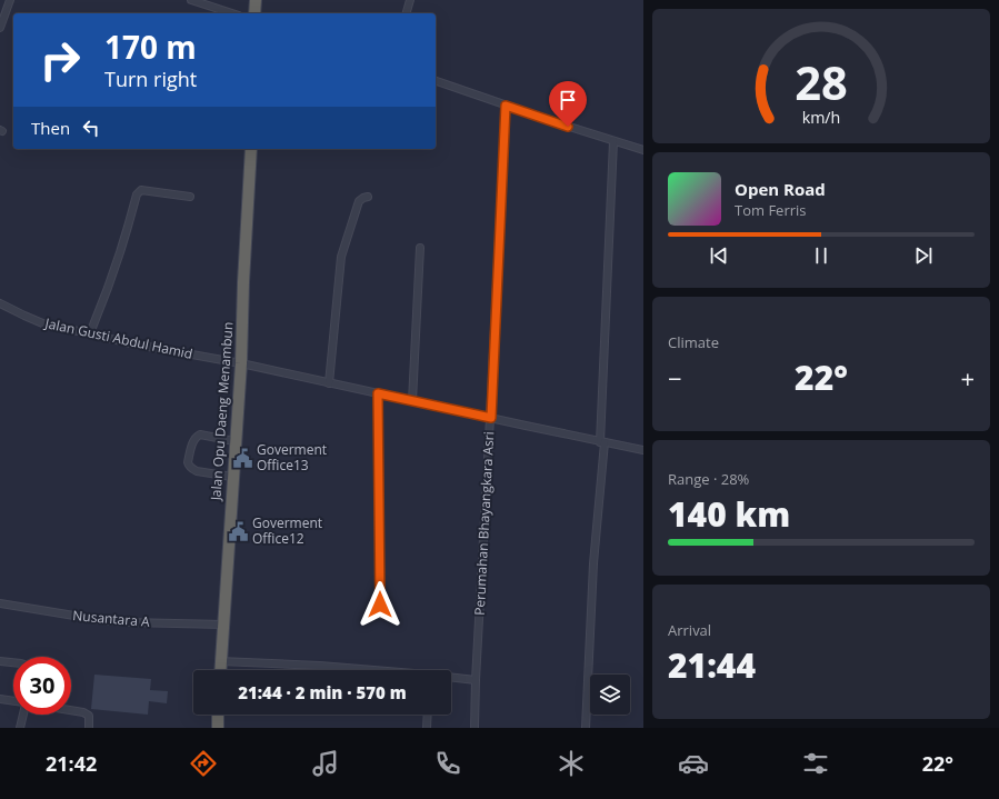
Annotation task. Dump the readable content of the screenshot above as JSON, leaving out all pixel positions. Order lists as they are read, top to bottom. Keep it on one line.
{"streets":{"highway":["Jalan Opu Daeng Menambun"],"street":["Jalan Gusti Abdul Hamid","Perumahan Bhayangkara Asri","Nusantara A"]},"crossings":[["Jalan Gusti Abdul Hamid","Jalan Opu Daeng Menambun"],["Jalan Gusti Abdul Hamid","Perumahan Bhayangkara Asri"],["Jalan Opu Daeng Menambun","Nusantara A"]],"places":{"public building":["Goverment Office13","Goverment Office12"]},"page":{"turn":["170 m","Turn right"],"then":"Then","song":["Open Road","Tom Ferris"],"tile":["Climate",["Range · 28%","140 km"],["Arrival","21:44"]],"heat":["−","22°","+"],"limit":"30","trip":"21:44 · 2 min · 570 m","tabs":["21:42","22°"],"gauge":["28","km/h"]}}
